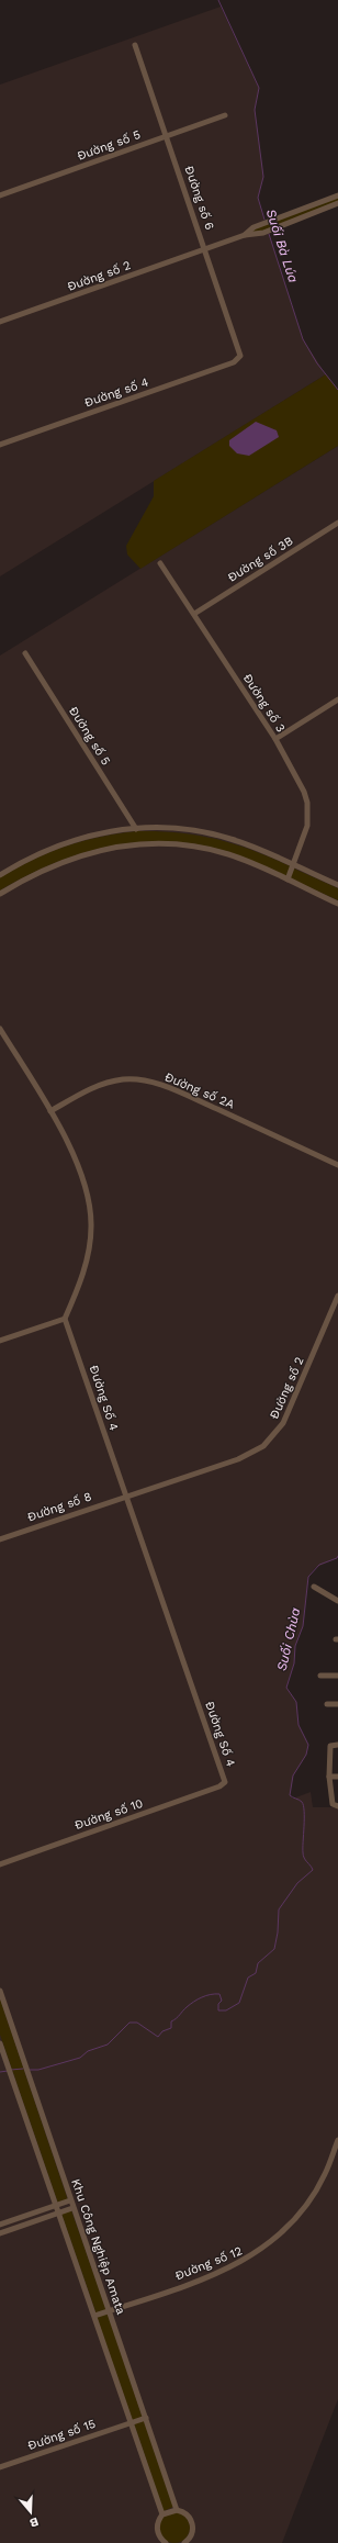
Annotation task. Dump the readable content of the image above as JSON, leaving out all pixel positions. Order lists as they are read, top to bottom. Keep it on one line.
{"streets":{"street":["Đường số 5","Đường số 6","Đường số 2","Đường số 4","Đường số 3B","Đường số 3","Đường số 2A","Đường Số 4","Đường số 8","Đường số 10","Khu Công Nghiệp Amata","Đường số 12","Đường số 15"]},"crossings":[["Đường số 5","Đường số 6"],["Đường số 6","Đường số 2"],["Đường số 6","Đường số 4"],["Đường số 2","Đường Số 4"],["Đường số 2","Đường số 8"],["Đường số 3B","Đường số 3"],["Đường Số 4","Đường số 8"],["Đường Số 4","Đường số 10"],["Khu Công Nghiệp Amata","Đường số 12"],["Khu Công Nghiệp Amata","Đường số 15"]],"water":["Suối Bà Lúa","Suối Chùa"],"north":"bottom"}
